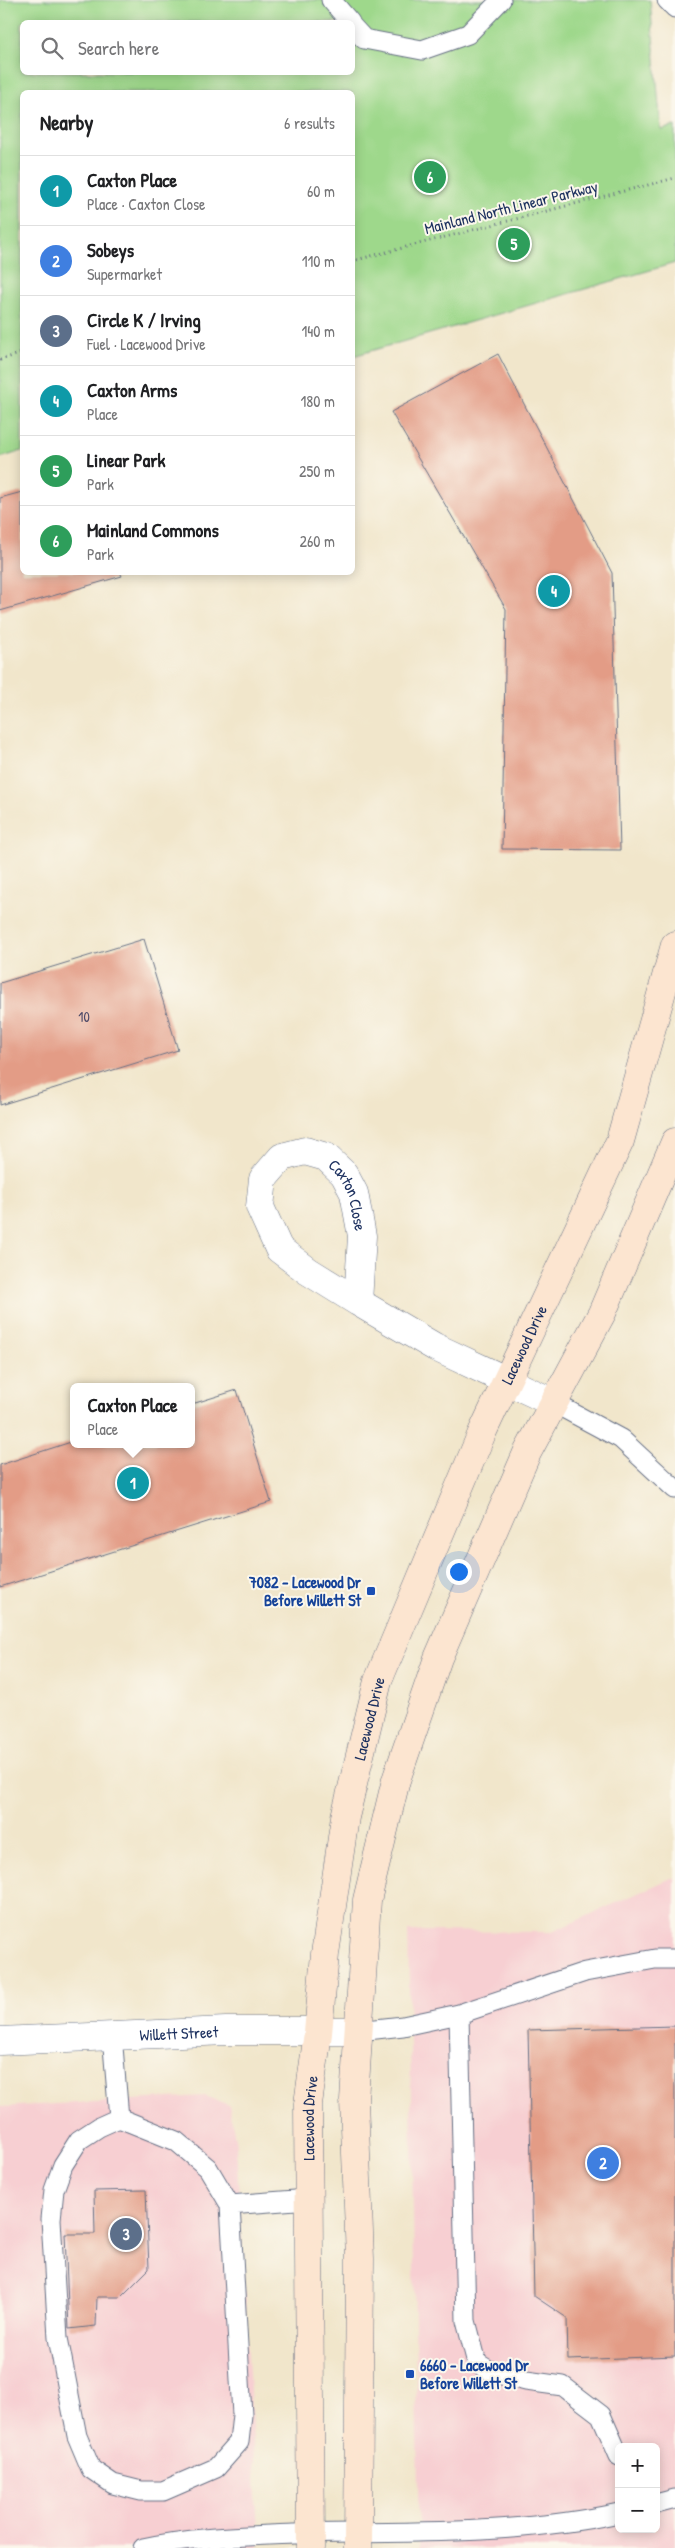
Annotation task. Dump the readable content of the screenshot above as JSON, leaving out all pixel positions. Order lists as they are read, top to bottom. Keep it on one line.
{"streets":{"main road":["Lacewood Drive"],"street":["Caxton Close","Willett Street"],"path":["Mainland North Linear Parkway"]},"crossings":[["Caxton Close","Lacewood Drive"],["Lacewood Drive","Willett Street"]],"places":{"transit":["7082 - Lacewood Dr Before Willett St","6660 - Lacewood Dr Before Willett St"]},"house_numbers":["10"],"page":{"search":"Search here","heading":["Nearby","6 results"],"list":[{"mark":"1","name":"Caxton Place","note":"Place · Caxton Close","value":"60 m"},{"mark":"2","name":"Sobeys","note":"Supermarket","value":"110 m"},{"mark":"3","name":"Circle K / Irving","note":"Fuel · Lacewood Drive","value":"140 m"},{"mark":"4","name":"Caxton Arms","note":"Place","value":"180 m"},{"mark":"5","name":"Linear Park","note":"Park","value":"250 m"},{"mark":"6","name":"Mainland Commons","note":"Park","value":"260 m"}],"pins":["6","5","4","1","2","3"],"popup":["Caxton Place","Place"],"map_buttons":["+","−"]}}
